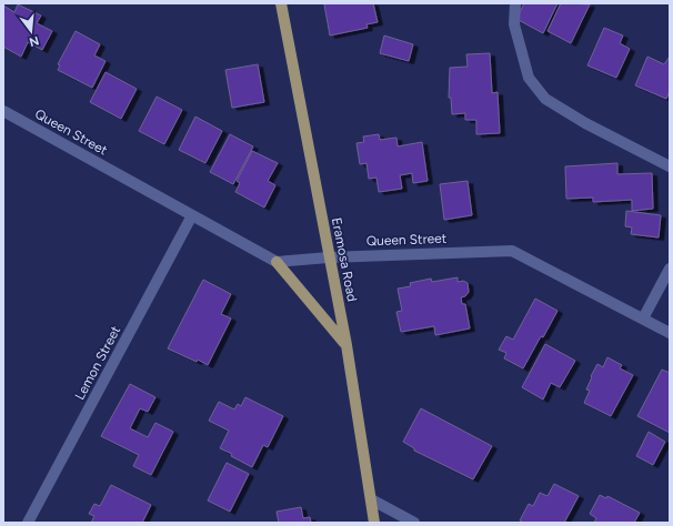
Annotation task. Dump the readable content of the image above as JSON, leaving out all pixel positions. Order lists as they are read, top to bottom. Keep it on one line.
{"streets":{"main road":["Eramosa Road"],"street":["Queen Street","Lemon Street"]},"crossings":[["Queen Street","Eramosa Road"],["Queen Street","Lemon Street"]],"north":"bottom"}
